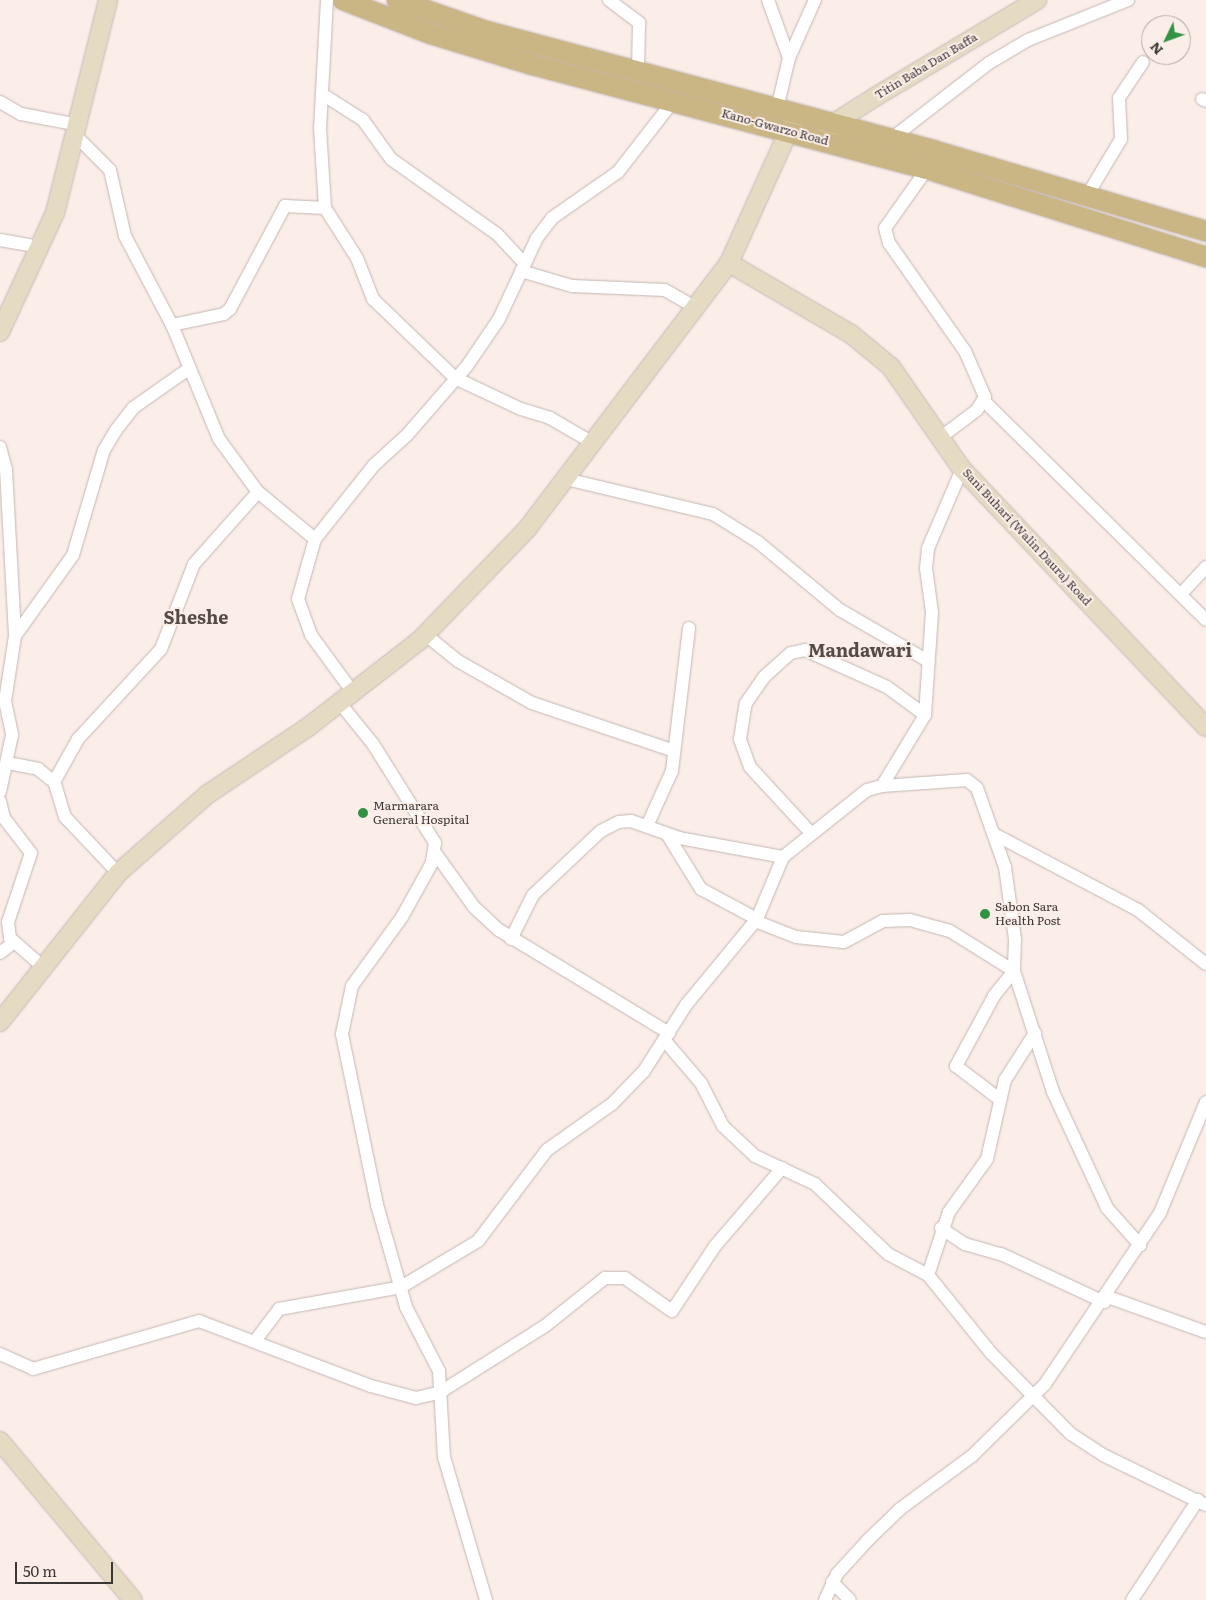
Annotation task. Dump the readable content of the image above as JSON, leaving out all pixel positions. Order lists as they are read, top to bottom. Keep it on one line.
{"streets":{"main road":["Kano-Gwarzo Road"],"street":["Titin Baba Dan Baffa","Sani Buhari (Walin Daura) Road"]},"crossings":[["Titin Baba Dan Baffa","Kano-Gwarzo Road"]],"districts":["Sheshe","Mandawari"],"places":["Marmarara General Hospital","Sabon Sara Health Post"],"scale_bar":"50 m","north":"bottom left"}
